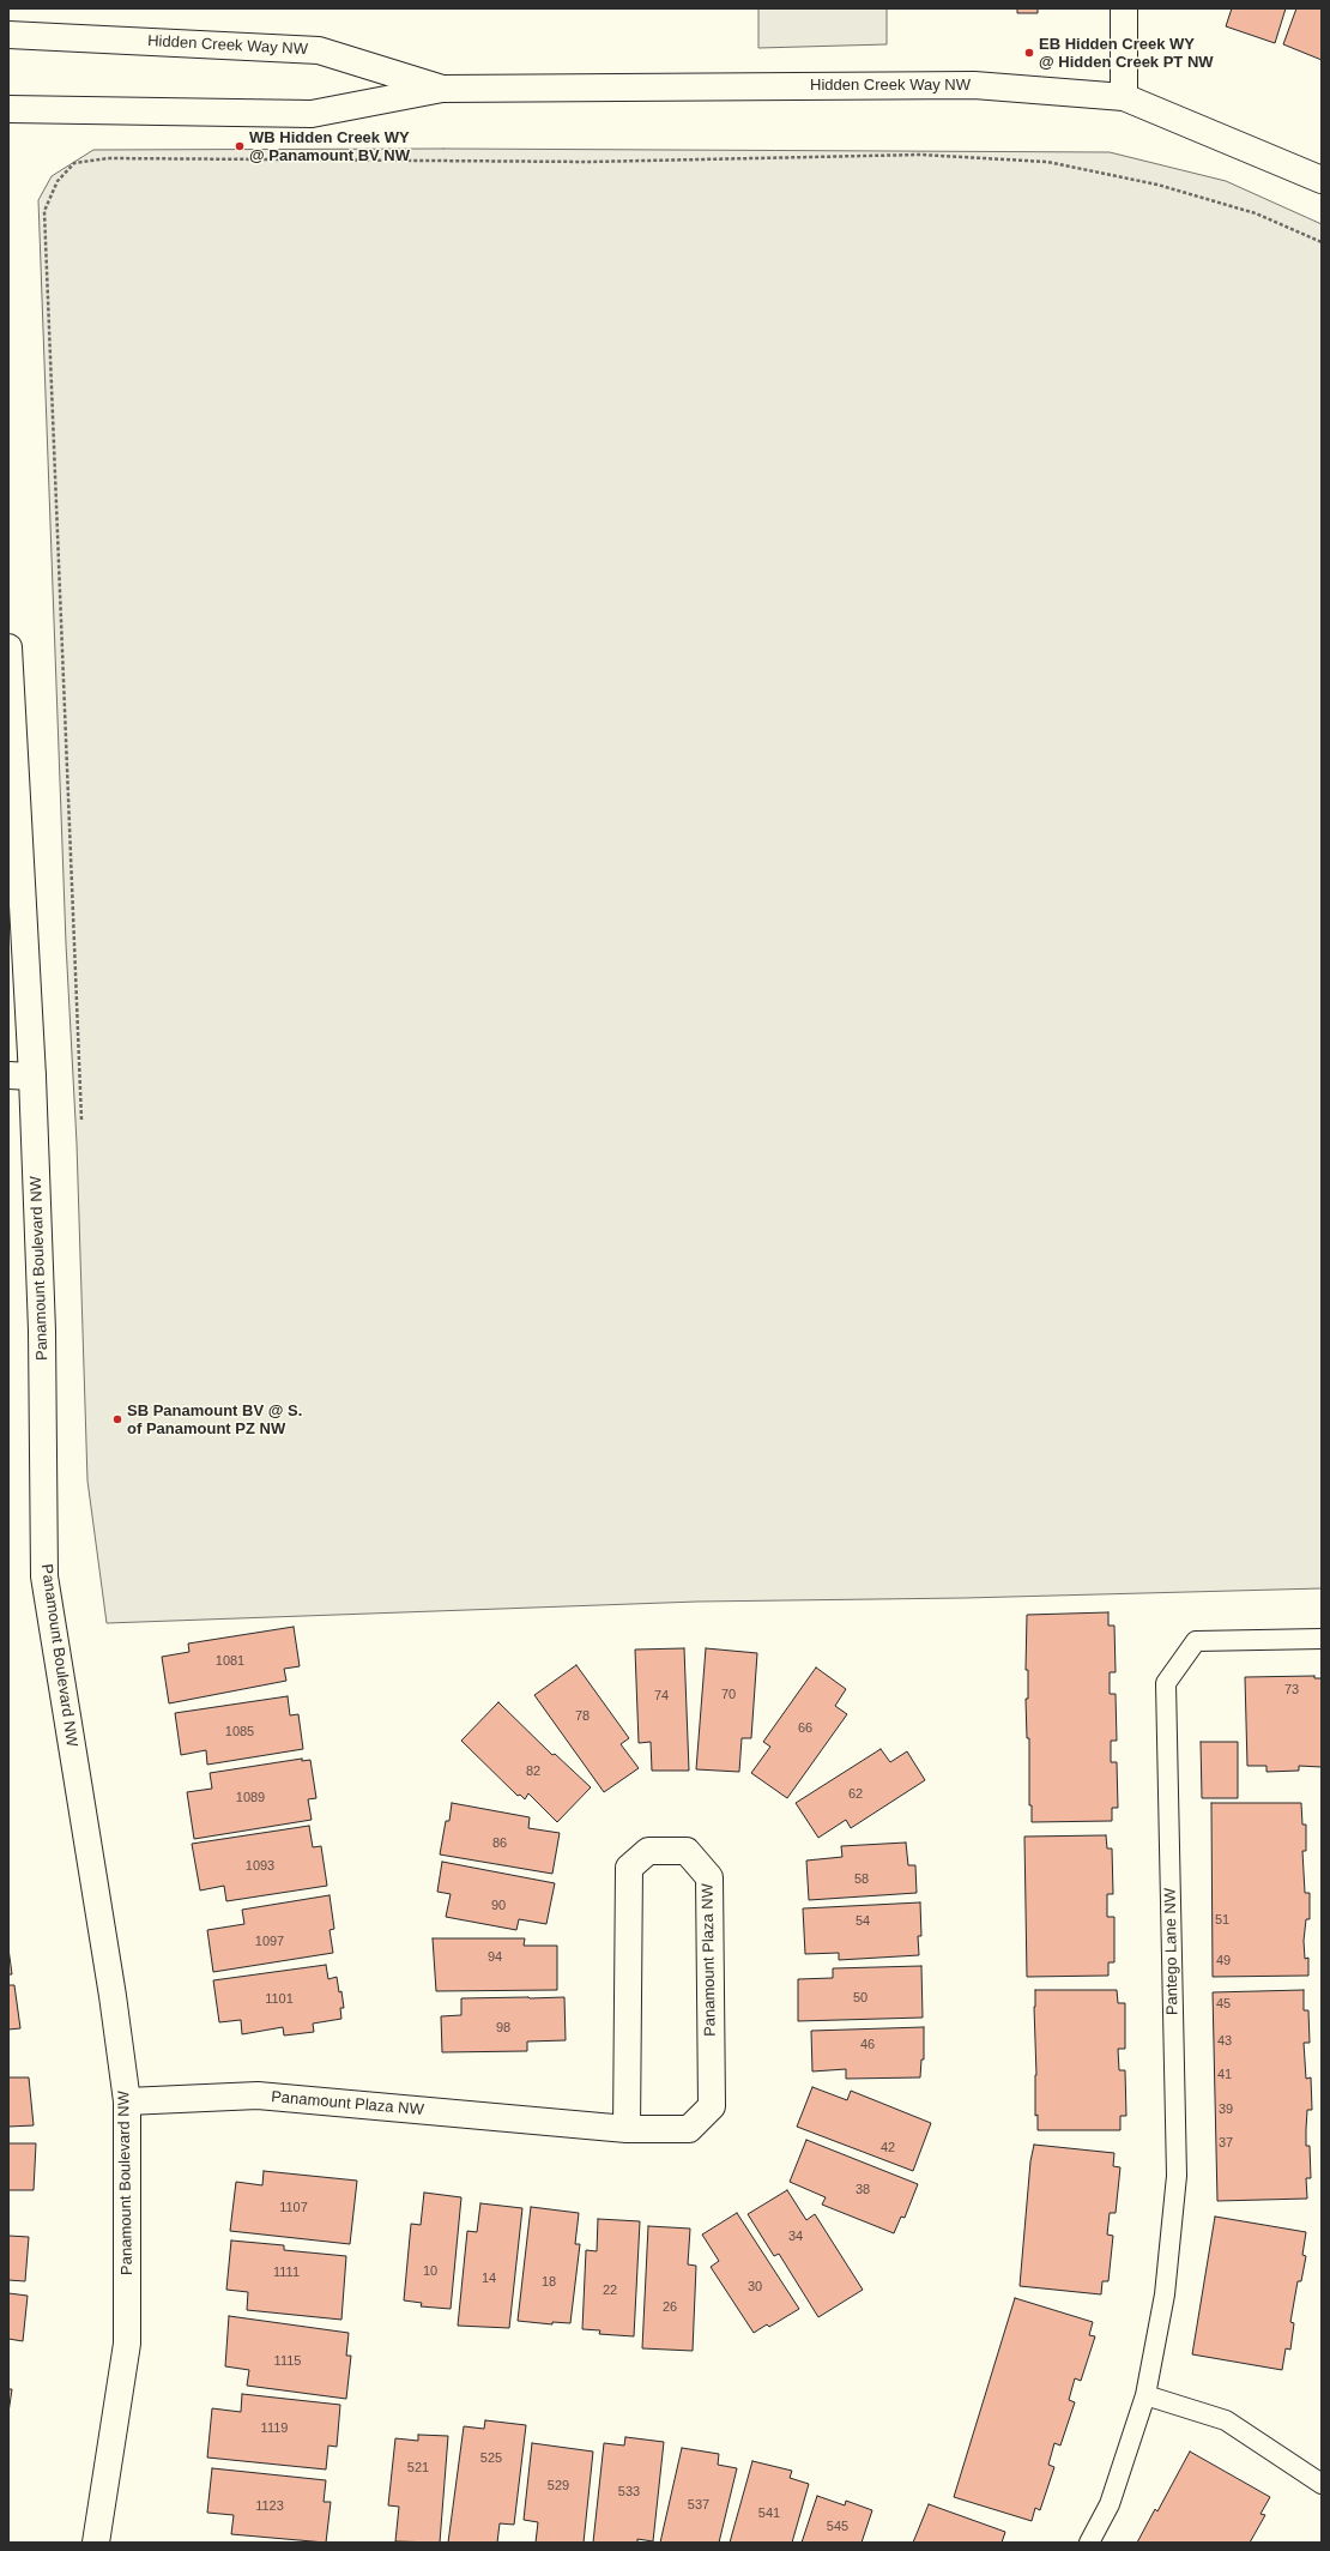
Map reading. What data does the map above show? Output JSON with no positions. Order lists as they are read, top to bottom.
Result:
{
  "streets": {
    "street": ["Hidden Creek Way NW", "Panamount Boulevard NW", "Panamount Plaza NW"],
    "lane": ["Pantego Lane NW"]
  },
  "crossings": [
    ["Panamount Boulevard NW", "Panamount Plaza NW"]
  ],
  "places": ["EB Hidden Creek WY @ Hidden Creek PT NW", "WB Hidden Creek WY @ Panamount BV NW", "SB Panamount BV @ S. of Panamount PZ NW"],
  "house_numbers": [
    "1081",
    "73",
    "70",
    "74",
    "78",
    "66",
    "1085",
    "82",
    "62",
    "1089",
    "86",
    "1093",
    "58",
    "90",
    "51",
    "54",
    "1097",
    "94",
    "49",
    "50",
    "1101",
    "45",
    "98",
    "43",
    "46",
    "41",
    "39",
    "37",
    "42",
    "38",
    "1107",
    "34",
    "10",
    "1111",
    "14",
    "18",
    "30",
    "22",
    "26",
    "1115",
    "1119",
    "525",
    "521",
    "529",
    "533",
    "537",
    "1123",
    "541",
    "545"
  ]
}
